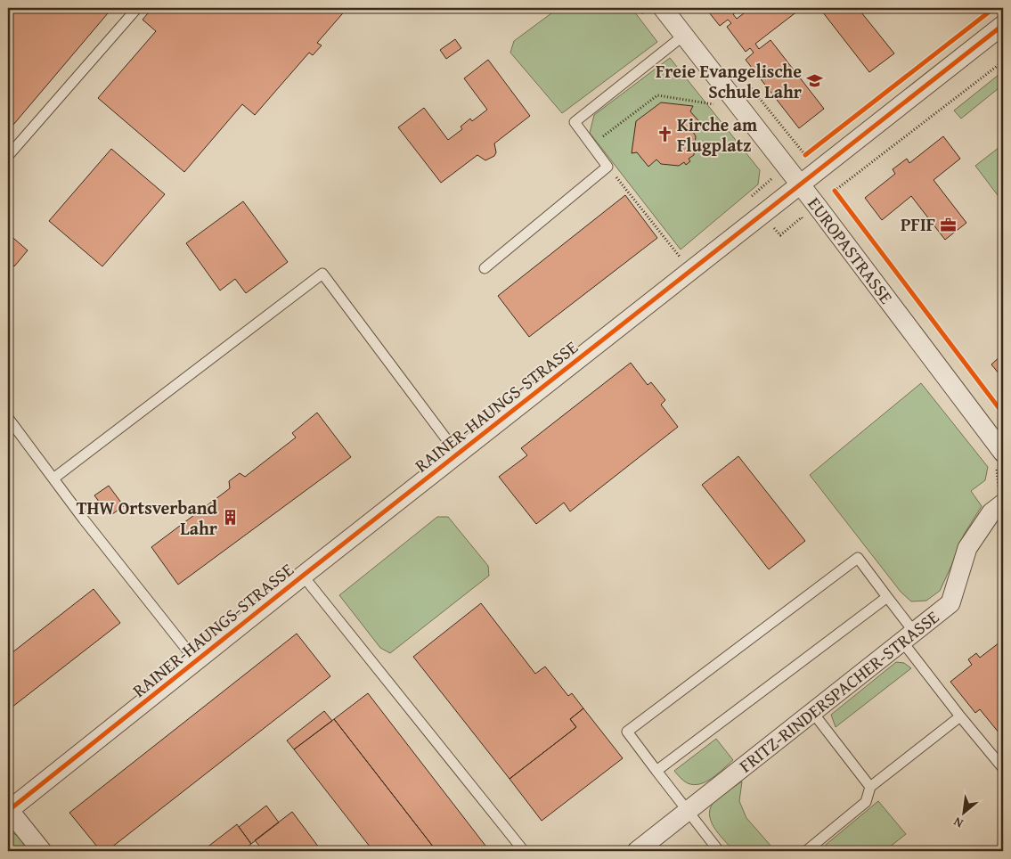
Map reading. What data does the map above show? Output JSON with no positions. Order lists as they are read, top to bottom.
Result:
{
  "streets": {
    "street": ["EUROPASTRASSE", "RAINER-HAUNGS-STRASSE", "FRITZ-RINDERSPACHER-STRASSE"]
  },
  "crossings": [
    ["EUROPASTRASSE", "RAINER-HAUNGS-STRASSE"]
  ],
  "places": {
    "school or university": ["Freie Evangelische Schule Lahr"],
    "church": ["Kirche am Flugplatz"],
    "office": ["PFIF"],
    "building": ["THW Ortsverband Lahr"]
  },
  "north": "bottom left"
}
